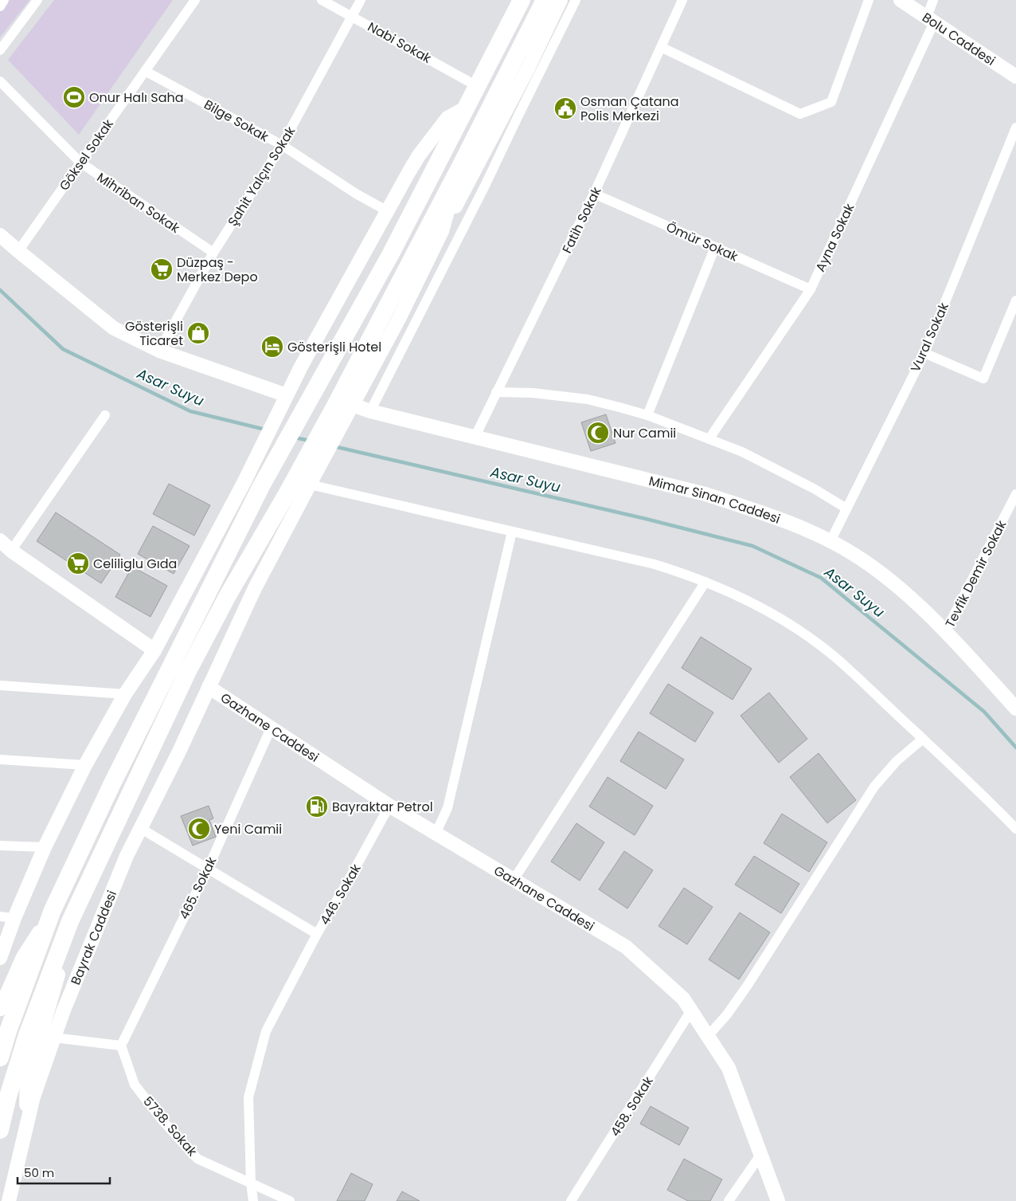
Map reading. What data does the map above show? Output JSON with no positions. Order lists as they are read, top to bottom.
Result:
{
  "streets": {
    "main road": [
      "Bolu Caddesi",
      "Mimar Sinan Caddesi",
      "Gazhane Caddesi",
      "Bayrak Caddesi"
    ],
    "street": [
      "Nabi Sokak",
      "Bilge Sokak",
      "Göksel Sokak",
      "Şahit Yalçın Sokak",
      "Mihriban Sokak",
      "Fatih Sokak",
      "Ayna Sokak",
      "Ömür Sokak",
      "Vural Sokak",
      "Tevfik Demir Sokak",
      "465. Sokak",
      "446. Sokak",
      "458. Sokak",
      "5738. Sokak"
    ]
  },
  "crossings": [
    ["Bolu Caddesi", "Ayna Sokak"],
    ["Nabi Sokak", "Şahit Yalçın Sokak"],
    ["Bilge Sokak", "Göksel Sokak"],
    ["Bilge Sokak", "Şahit Yalçın Sokak"],
    ["Göksel Sokak", "Mihriban Sokak"],
    ["Şahit Yalçın Sokak", "Mihriban Sokak"],
    ["Fatih Sokak", "Ömür Sokak"],
    ["Fatih Sokak", "Mimar Sinan Caddesi"],
    ["Ayna Sokak", "Ömür Sokak"],
    ["Vural Sokak", "Mimar Sinan Caddesi"],
    ["Mimar Sinan Caddesi", "Tevfik Demir Sokak"],
    ["Mimar Sinan Caddesi", "Bayrak Caddesi"],
    ["Gazhane Caddesi", "465. Sokak"],
    ["Gazhane Caddesi", "446. Sokak"],
    ["Gazhane Caddesi", "Bayrak Caddesi"],
    ["Gazhane Caddesi", "458. Sokak"],
    ["465. Sokak", "446. Sokak"],
    ["465. Sokak", "5738. Sokak"],
    ["446. Sokak", "Bayrak Caddesi"]
  ],
  "water": ["Asar Suyu"],
  "places": {
    "sports": ["Onur Halı Saha"],
    "public building": ["Osman Çatana Polis Merkezi"],
    "supermarket": ["Düzpaş - Merkez Depo", "Celiliglu Gıda"],
    "shop": ["Gösterişli Ticaret"],
    "hotel": ["Gösterişli Hotel"],
    "mosque": ["Nur Camii", "Yeni Camii"],
    "fuel station": ["Bayraktar Petrol"]
  },
  "scale_bar": "50 m"
}
